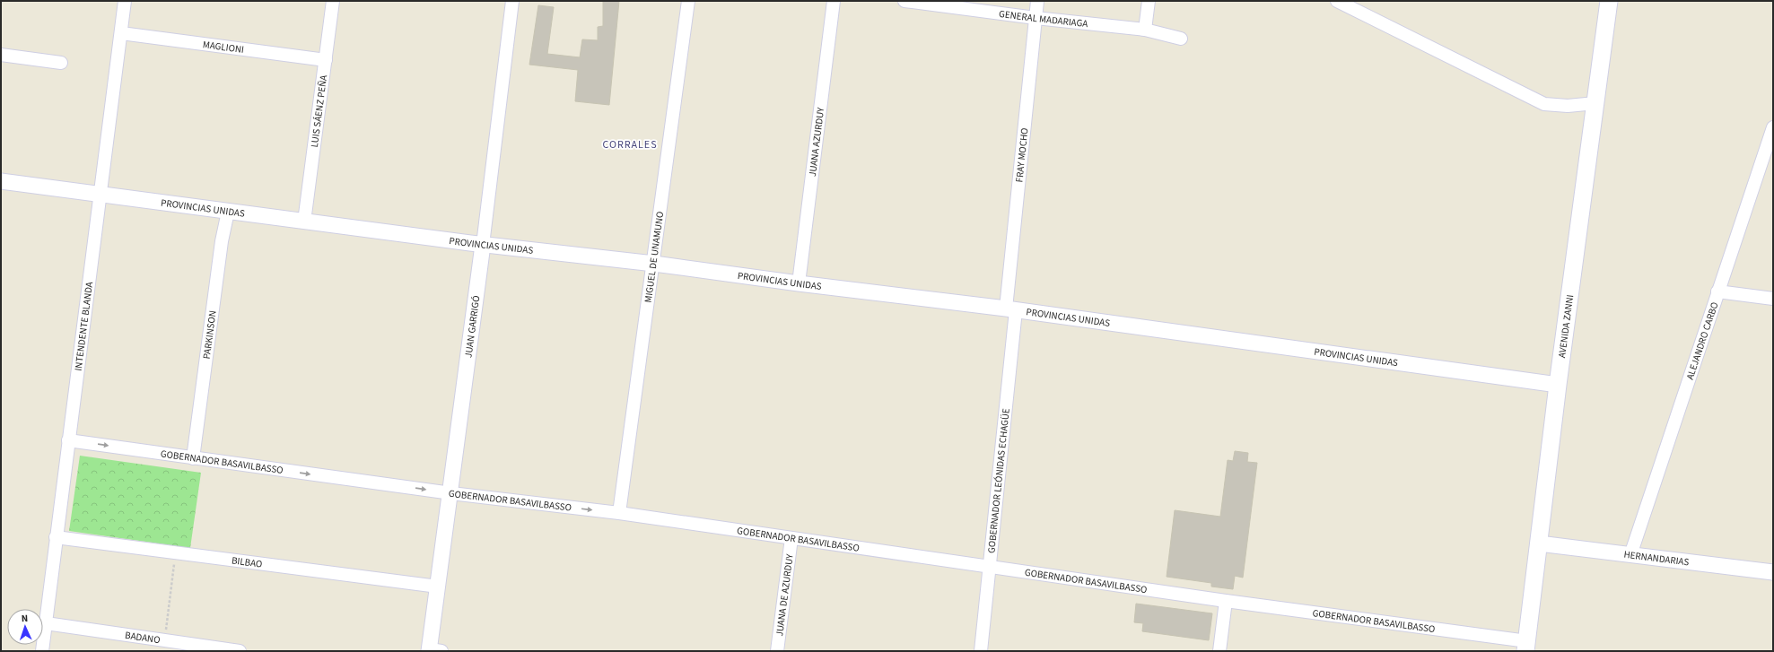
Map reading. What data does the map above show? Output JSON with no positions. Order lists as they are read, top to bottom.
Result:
{
  "streets": {
    "main road": ["AVENIDA ZANNI"],
    "street": [
      "GENERAL MADARIAGA",
      "MAGLIONI",
      "LUIS SÁENZ PEÑA",
      "JUANA AZURDUY",
      "FRAY MOCHO",
      "PROVINCIAS UNIDAS",
      "MIGUEL DE UNAMUNO",
      "INTENDENTE BLANDA",
      "JUAN GARRIGÓ",
      "PARKINSON",
      "ALEJANDRO CARBO",
      "GOBERNADOR BASAVILBASSO",
      "GOBERNADOR LEÓNIDAS ECHAGÜE",
      "HERNANDARIAS",
      "BILBAO",
      "JUANA DE AZURDUY",
      "BADANO"
    ]
  },
  "crossings": [
    ["GENERAL MADARIAGA", "FRAY MOCHO"],
    ["MAGLIONI", "LUIS SÁENZ PEÑA"],
    ["MAGLIONI", "INTENDENTE BLANDA"],
    ["LUIS SÁENZ PEÑA", "PROVINCIAS UNIDAS"],
    ["JUANA AZURDUY", "PROVINCIAS UNIDAS"],
    ["FRAY MOCHO", "PROVINCIAS UNIDAS"],
    ["FRAY MOCHO", "GOBERNADOR LEÓNIDAS ECHAGÜE"],
    ["PROVINCIAS UNIDAS", "MIGUEL DE UNAMUNO"],
    ["PROVINCIAS UNIDAS", "INTENDENTE BLANDA"],
    ["PROVINCIAS UNIDAS", "AVENIDA ZANNI"],
    ["PROVINCIAS UNIDAS", "JUAN GARRIGÓ"],
    ["PROVINCIAS UNIDAS", "PARKINSON"],
    ["PROVINCIAS UNIDAS", "GOBERNADOR LEÓNIDAS ECHAGÜE"],
    ["MIGUEL DE UNAMUNO", "GOBERNADOR BASAVILBASSO"],
    ["INTENDENTE BLANDA", "GOBERNADOR BASAVILBASSO"],
    ["INTENDENTE BLANDA", "BILBAO"],
    ["INTENDENTE BLANDA", "BADANO"],
    ["AVENIDA ZANNI", "GOBERNADOR BASAVILBASSO"],
    ["AVENIDA ZANNI", "HERNANDARIAS"],
    ["JUAN GARRIGÓ", "GOBERNADOR BASAVILBASSO"],
    ["JUAN GARRIGÓ", "BILBAO"],
    ["PARKINSON", "GOBERNADOR BASAVILBASSO"],
    ["ALEJANDRO CARBO", "HERNANDARIAS"],
    ["GOBERNADOR BASAVILBASSO", "GOBERNADOR LEÓNIDAS ECHAGÜE"],
    ["GOBERNADOR BASAVILBASSO", "JUANA DE AZURDUY"]
  ],
  "one_way": ["GOBERNADOR BASAVILBASSO"],
  "districts": ["CORRALES"],
  "north": "top"
}
